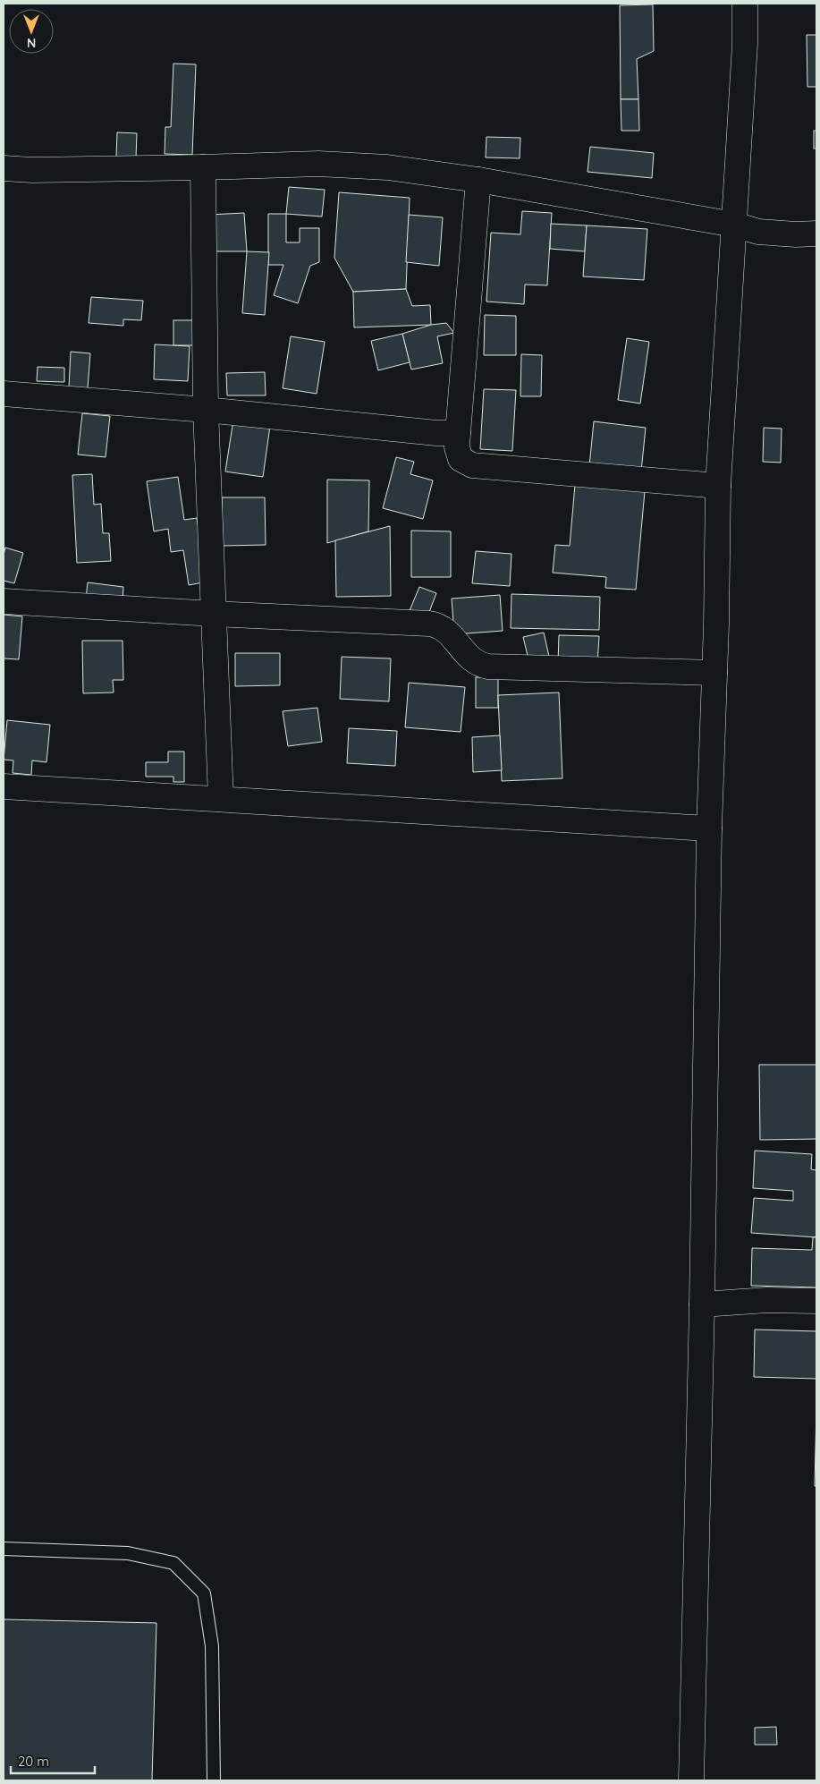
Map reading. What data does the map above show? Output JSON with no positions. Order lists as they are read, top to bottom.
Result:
{
  "scale_bar": "20 m",
  "north": "bottom"
}
